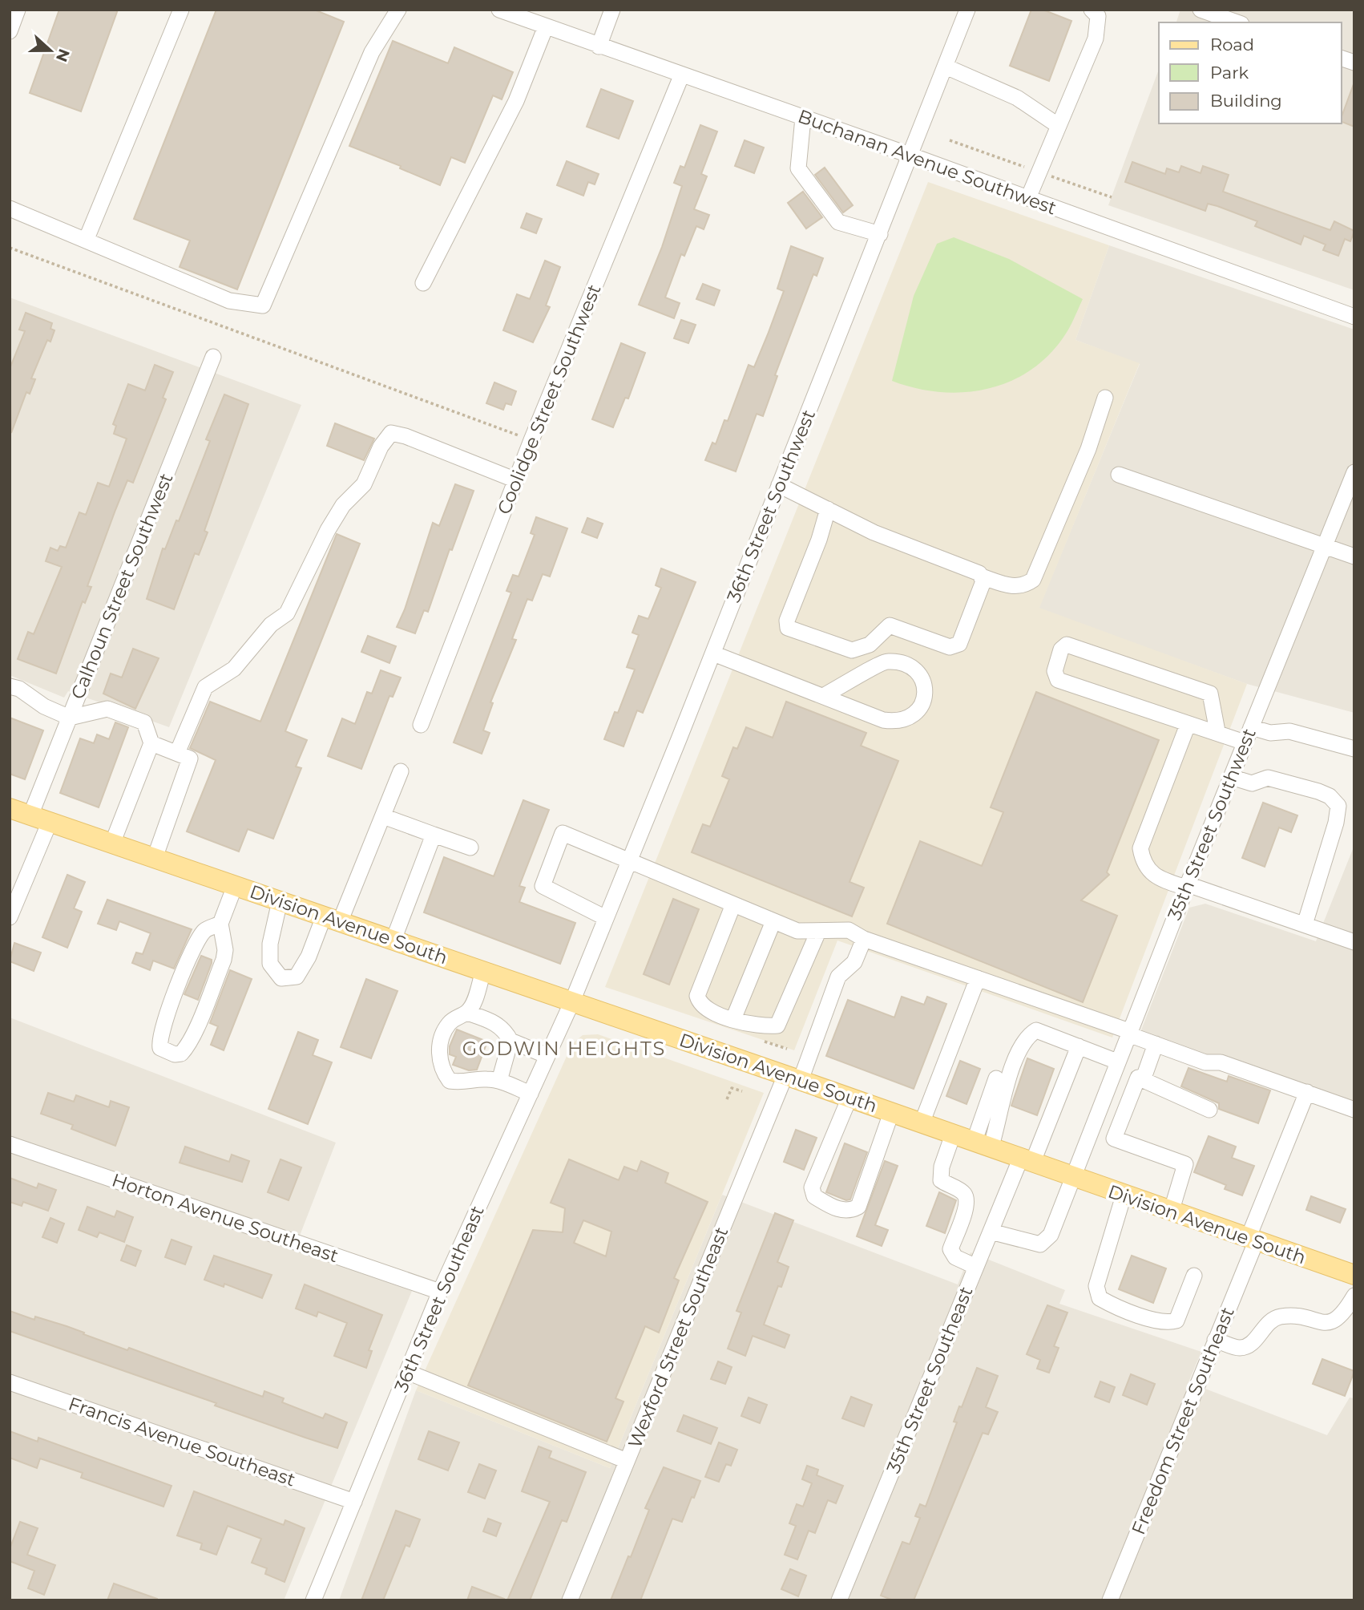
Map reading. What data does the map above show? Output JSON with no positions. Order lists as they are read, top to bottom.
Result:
{
  "streets": {
    "main road": ["Division Avenue South"],
    "street": [
      "Buchanan Avenue Southwest",
      "Coolidge Street Southwest",
      "36th Street Southwest",
      "Calhoun Street Southwest",
      "35th Street Southwest",
      "Horton Avenue Southeast",
      "36th Street Southeast",
      "Wexford Street Southeast",
      "35th Street Southeast",
      "Freedom Street Southeast",
      "Francis Avenue Southeast"
    ]
  },
  "crossings": [
    ["Buchanan Avenue Southwest", "Coolidge Street Southwest"],
    ["Buchanan Avenue Southwest", "36th Street Southwest"],
    ["36th Street Southwest", "Division Avenue South"],
    ["36th Street Southwest", "36th Street Southeast"],
    ["Calhoun Street Southwest", "Division Avenue South"],
    ["35th Street Southwest", "Division Avenue South"],
    ["35th Street Southwest", "35th Street Southeast"],
    ["Division Avenue South", "36th Street Southeast"],
    ["Division Avenue South", "Wexford Street Southeast"],
    ["Division Avenue South", "35th Street Southeast"],
    ["Division Avenue South", "Freedom Street Southeast"],
    ["Horton Avenue Southeast", "36th Street Southeast"],
    ["36th Street Southeast", "Francis Avenue Southeast"]
  ],
  "districts": ["GODWIN HEIGHTS"],
  "legend": ["Road", "Park", "Building"],
  "north": "right"
}
